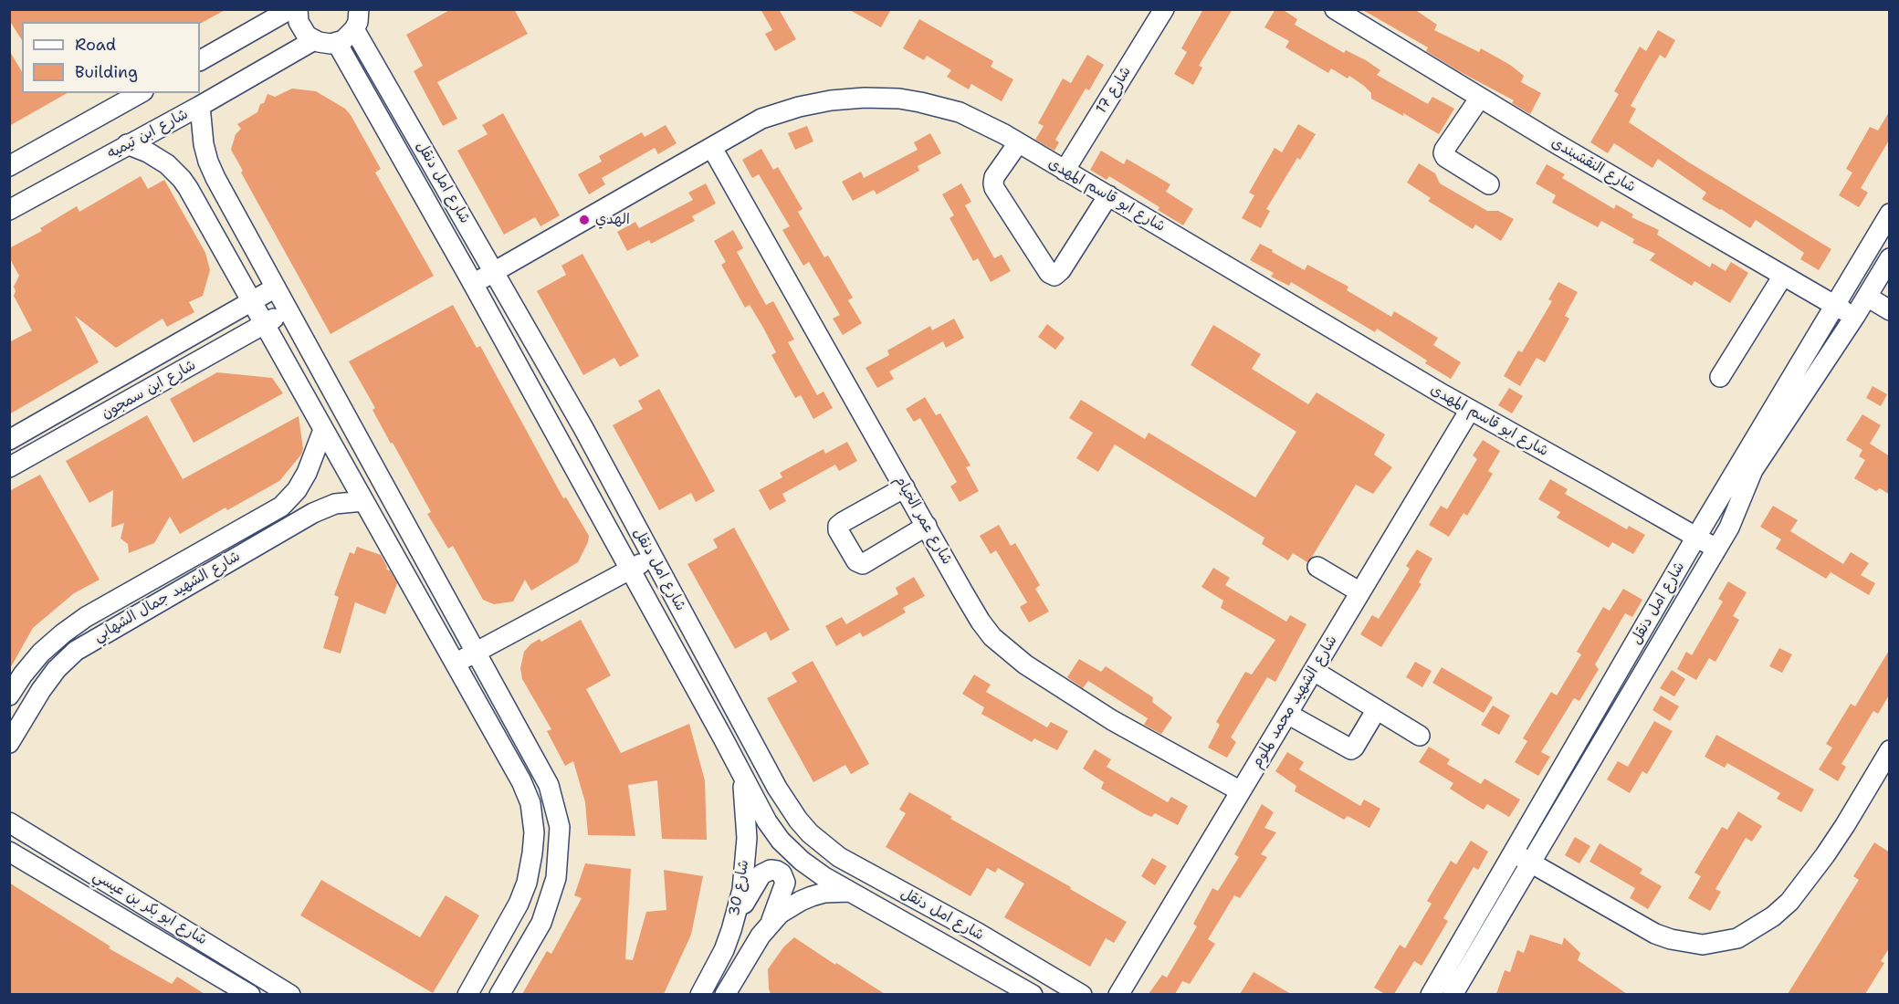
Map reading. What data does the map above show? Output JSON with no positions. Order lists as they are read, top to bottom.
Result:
{
  "streets": {
    "street": [
      "شارع 17",
      "شارع ابن تيميه",
      "شارع النقشبندى",
      "شارع امل دنقل",
      "شارع ابو قاسم المهدى",
      "شارع ابن سمجون",
      "شارع عمر الخيام",
      "شارع الشهيد جمال الشهابي",
      "شارع الشهيد محمد لملوم",
      "شارع 30",
      "شارع ابو بكر بن عيسي"
    ]
  },
  "crossings": [
    ["شارع 17", "شارع ابو قاسم المهدى"],
    ["شارع النقشبندى", "شارع امل دنقل"],
    ["شارع امل دنقل", "شارع ابو قاسم المهدى"],
    ["شارع امل دنقل", "شارع 30"],
    ["شارع ابو قاسم المهدى", "شارع عمر الخيام"],
    ["شارع ابو قاسم المهدى", "شارع الشهيد محمد لملوم"],
    ["شارع عمر الخيام", "شارع الشهيد محمد لملوم"]
  ],
  "places": ["الهدي"],
  "legend": ["Road", "Building"]
}
